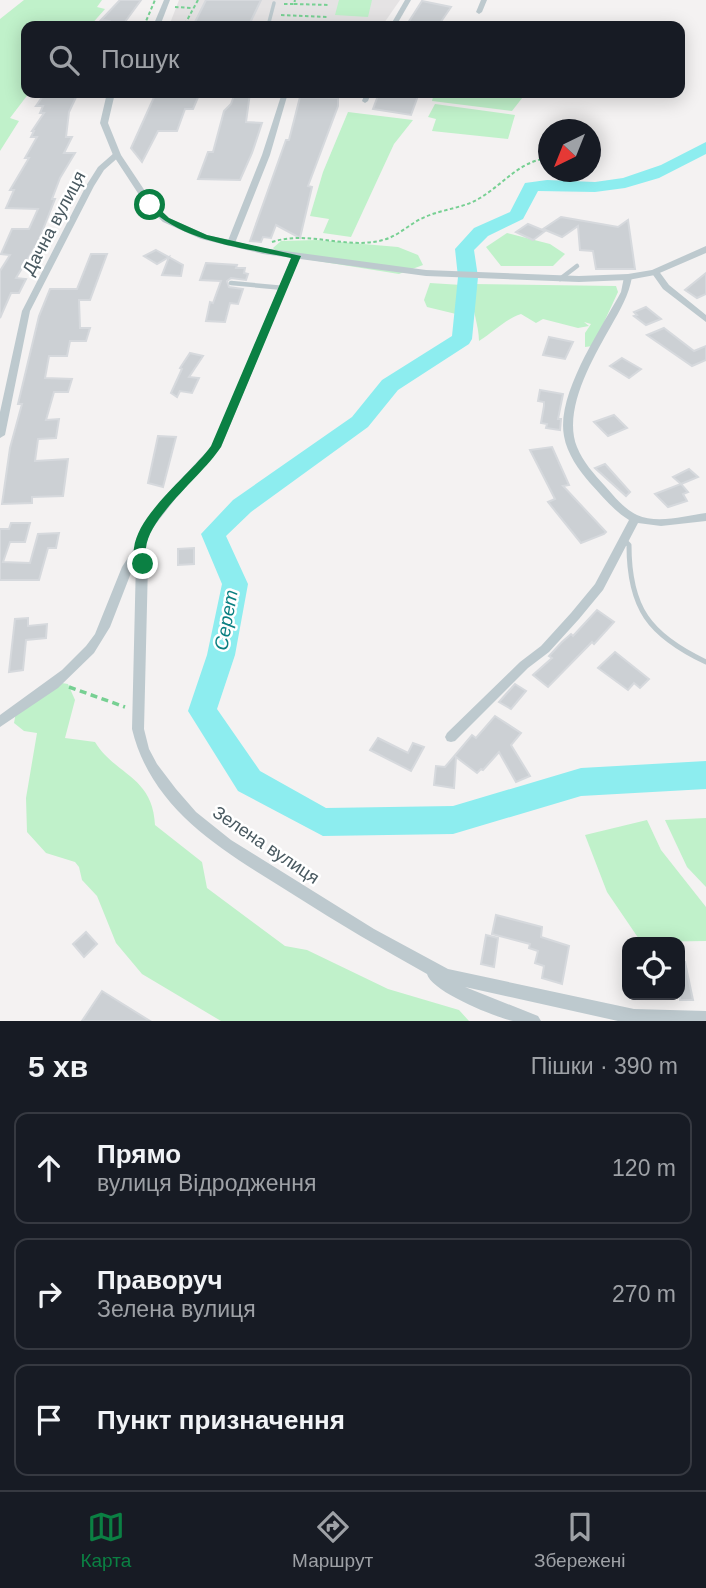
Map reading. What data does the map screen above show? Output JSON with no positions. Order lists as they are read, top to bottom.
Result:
{
  "streets": {
    "street": ["Дачна вулиця", "Зелена вулиця"]
  },
  "water": ["Серет"],
  "north": "bottom left",
  "page": {
    "search": "Пошук",
    "heading": ["5 хв", "Пішки · 390 m"],
    "list": [
      ["Прямо", "вулиця Відродження", "120 m"],
      ["Праворуч", "Зелена вулиця", "270 m"],
      "Пункт призначення"
    ],
    "nav": ["Карта", "Маршрут", "Збережені"]
  }
}
